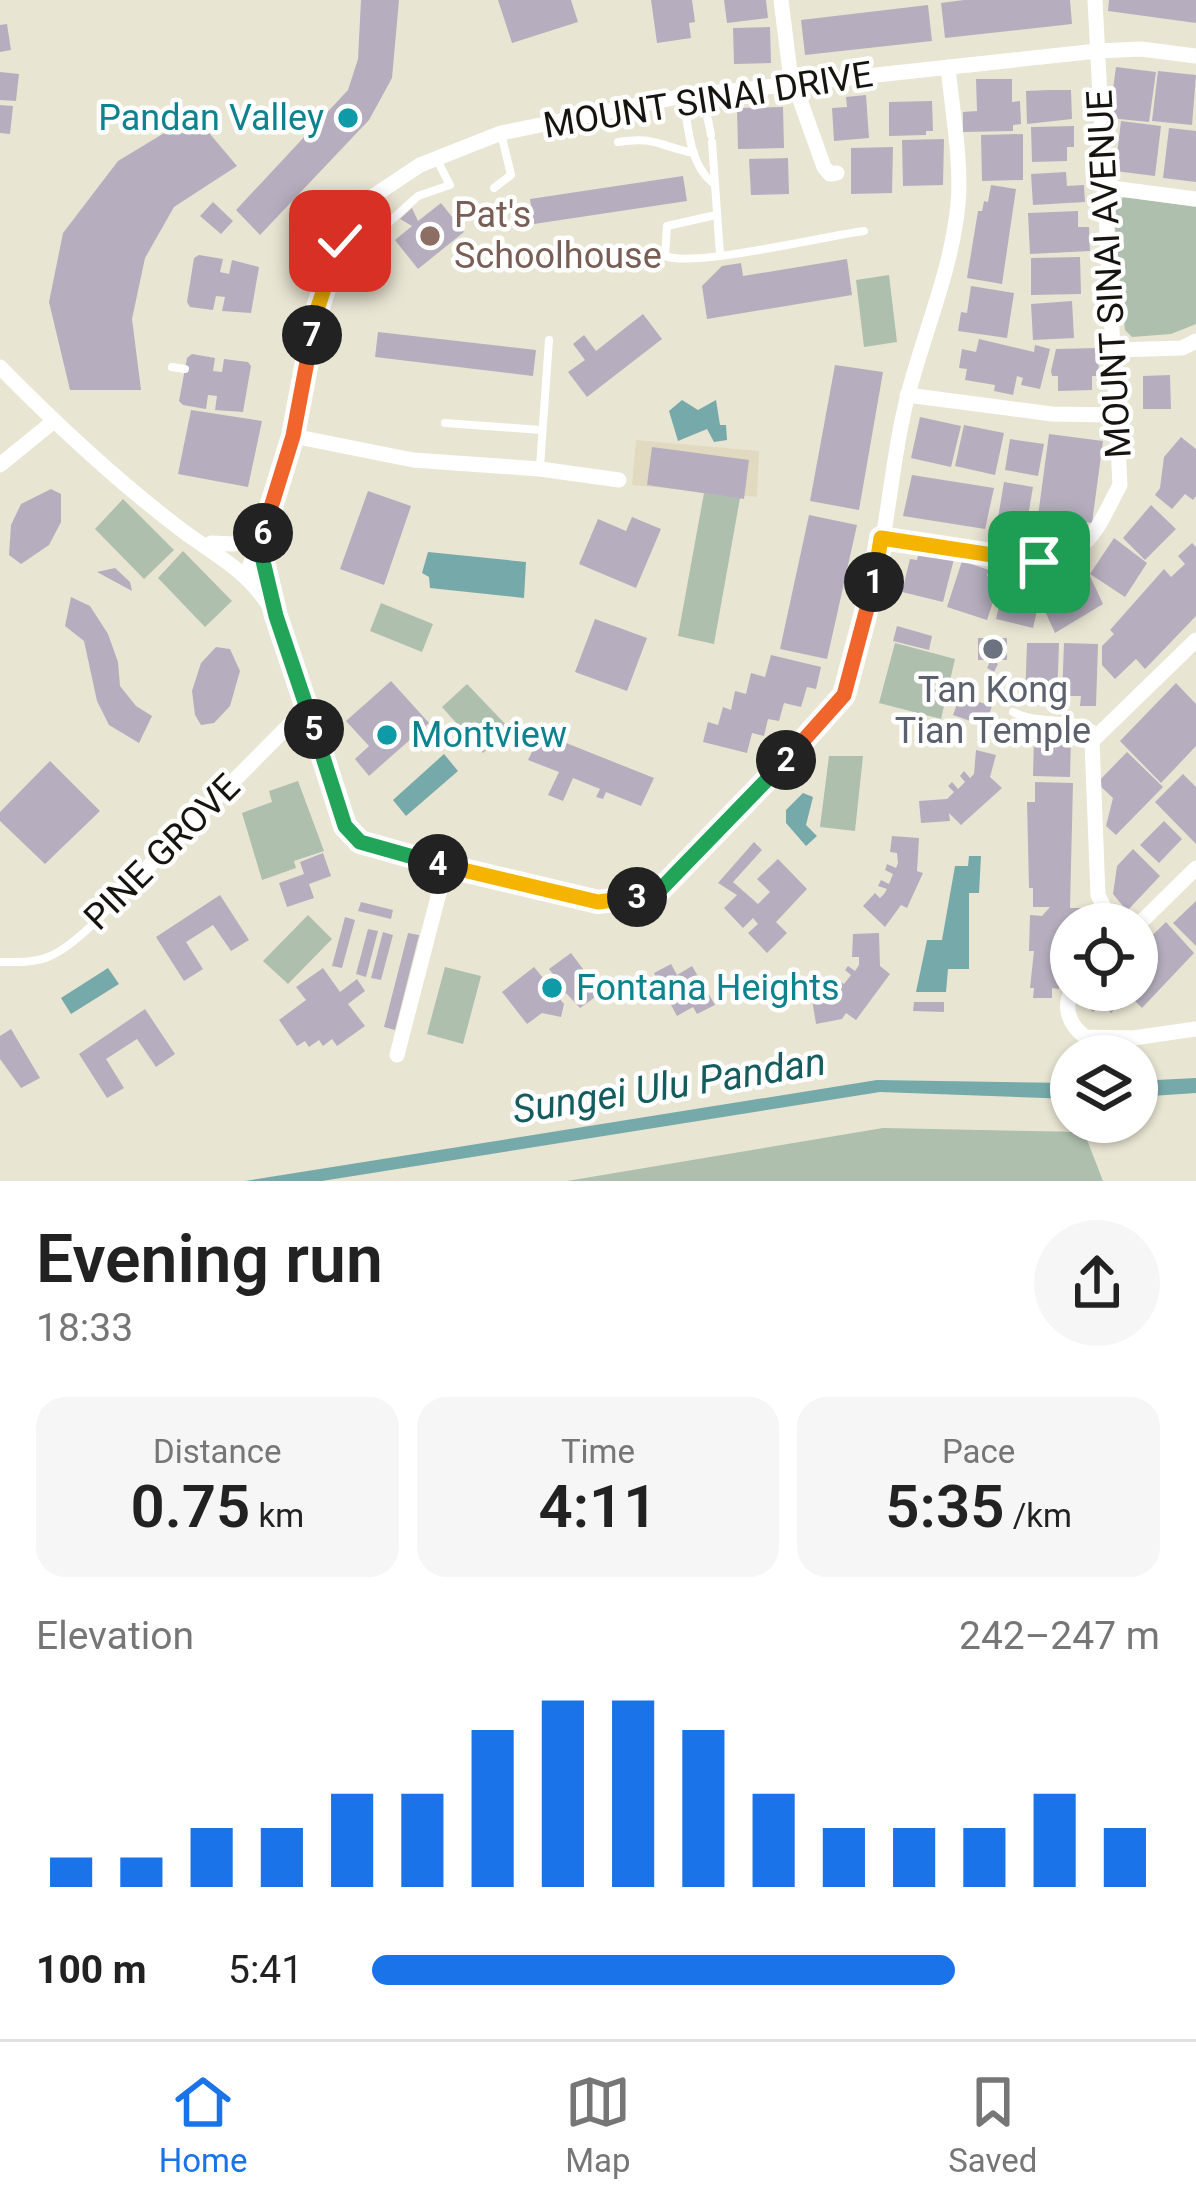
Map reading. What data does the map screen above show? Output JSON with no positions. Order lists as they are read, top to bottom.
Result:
{
  "streets": {
    "street": ["MOUNT SINAI DRIVE", "MOUNT SINAI AVENUE", "PINE GROVE"]
  },
  "crossings": [
    ["MOUNT SINAI DRIVE", "MOUNT SINAI AVENUE"]
  ],
  "water": ["Sungei Ulu Pandan"],
  "places": [
    "Pandan Valley",
    "Pat's Schoolhouse",
    "Tan Kong Tian Temple",
    "Montview",
    "Fontana Heights"
  ],
  "page": {
    "pins": [
      "7",
      "6",
      "1",
      "5",
      "2",
      "4",
      "3"
    ],
    "heading": ["Evening run", "18:33"],
    "stats": [
      ["Distance", "0.75 km"],
      ["Time", "4:11"],
      ["Pace", "5:35 /km"]
    ],
    "chart": ["Elevation", "242–247 m"],
    "list": [
      {
        "name": "100 m",
        "note": "5:41"
      }
    ],
    "tabs": ["Home", "Map", "Saved"]
  }
}
